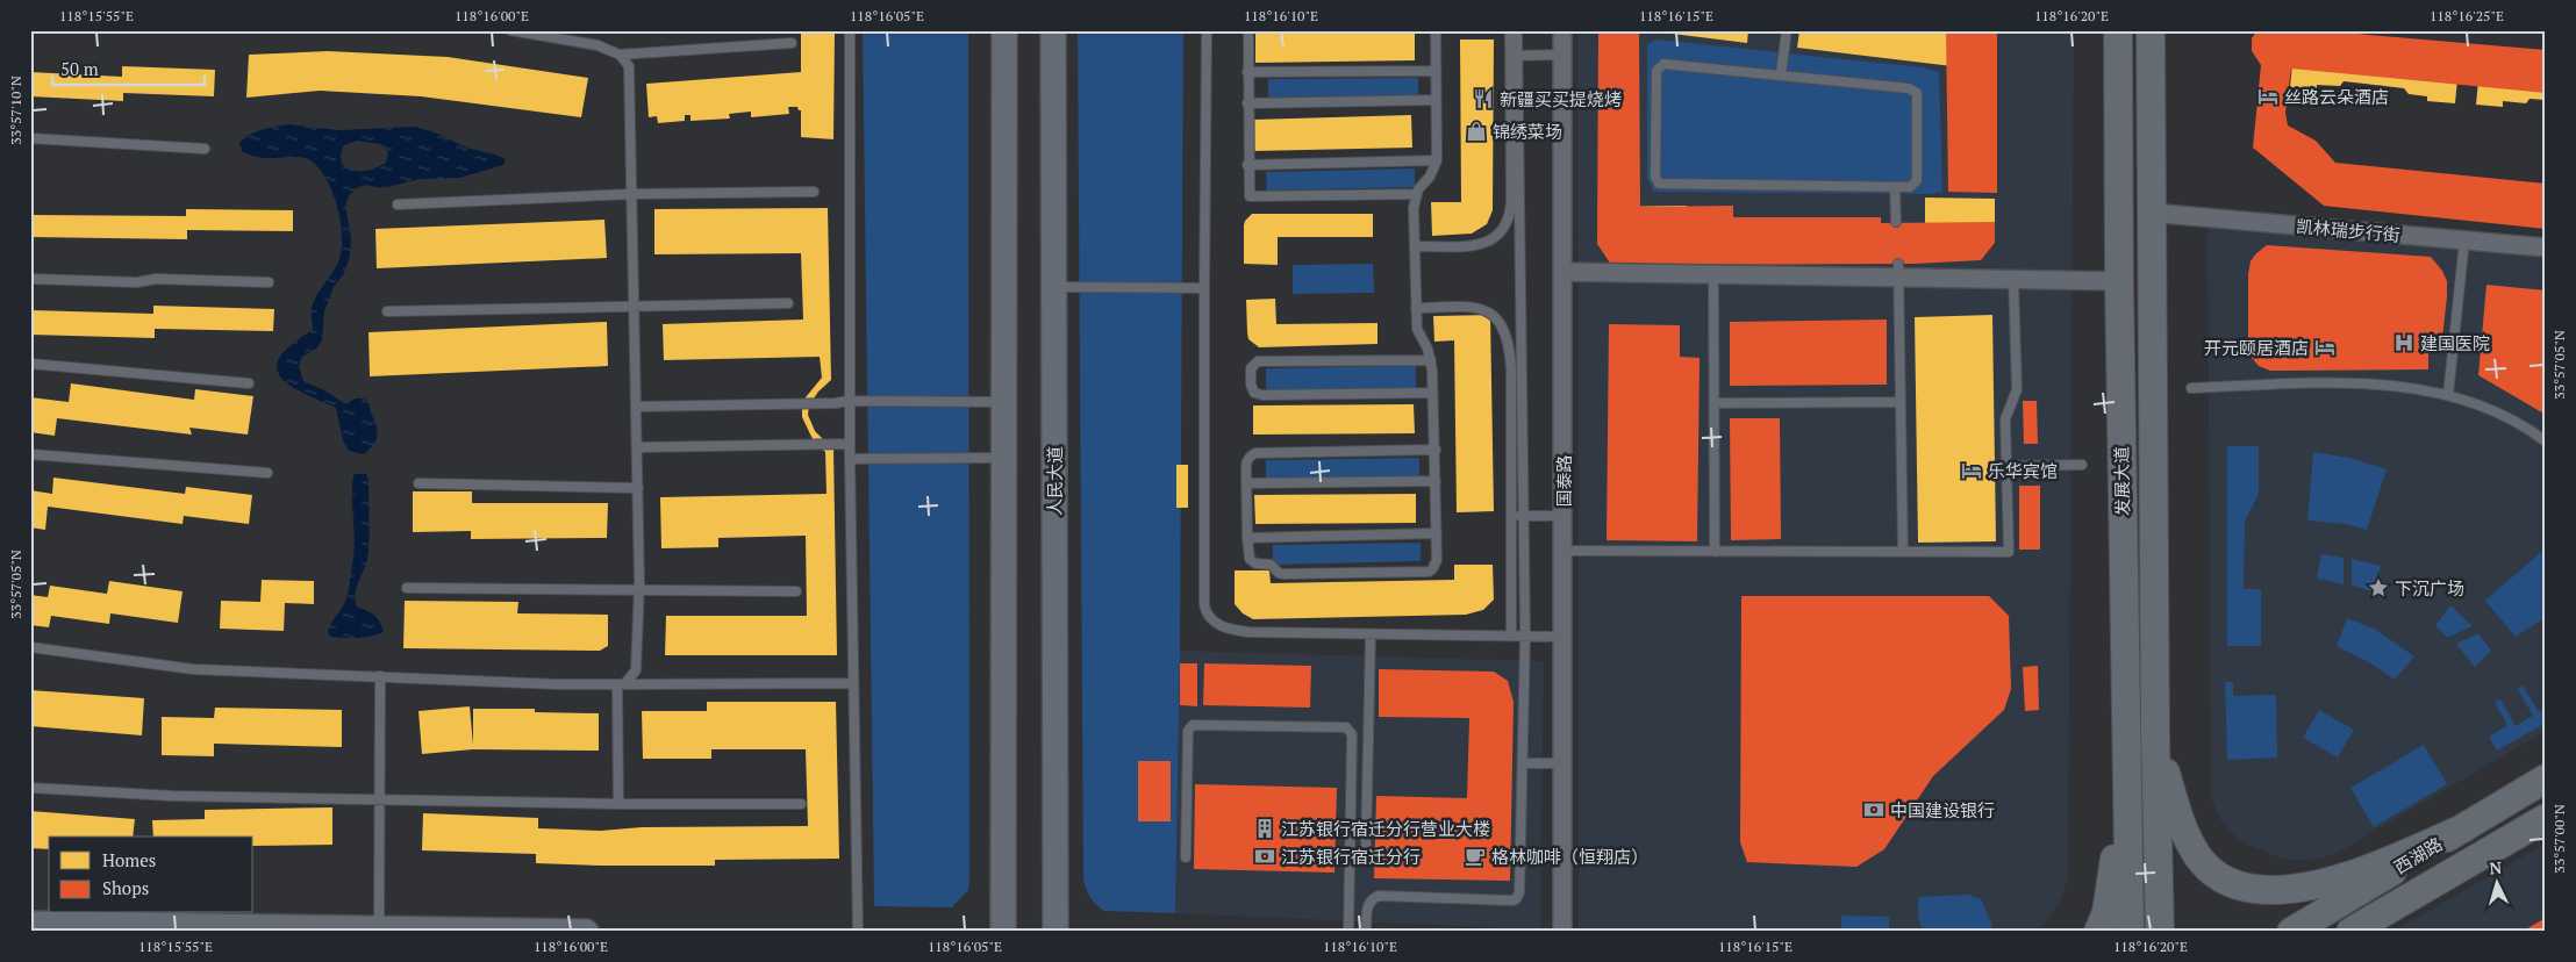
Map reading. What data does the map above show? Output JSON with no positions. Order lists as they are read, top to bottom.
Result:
{
  "streets": {
    "main road": ["人民大道", "发展大道", "西湖路"],
    "street": ["凯林瑞步行街", "国泰路"]
  },
  "crossings": [
    ["凯林瑞步行街", "发展大道"]
  ],
  "places": {
    "hotel": ["丝路云朵酒店", "开元颐居酒店", "乐华宾馆"],
    "restaurant": ["新疆买买提烧烤"],
    "shop": ["锦绣菜场"],
    "hospital": ["建国医院"],
    "place": ["下沉广场"],
    "bank": ["中国建设银行", "江苏银行宿迁分行"],
    "building": ["江苏银行宿迁分行营业大楼"],
    "cafe": ["格林咖啡（恒翔店）"]
  },
  "legend": ["Homes", "Shops"],
  "scale_bar": "50 m",
  "north": "top",
  "coordinates": [
    "118°15'55\"E",
    "118°16'00\"E",
    "118°16'05\"E",
    "118°16'10\"E",
    "118°16'15\"E",
    "118°16'20\"E",
    "118°16'25\"E",
    "33°57'10\"N",
    "33°57'05\"N",
    "33°57'00\"N"
  ]
}
